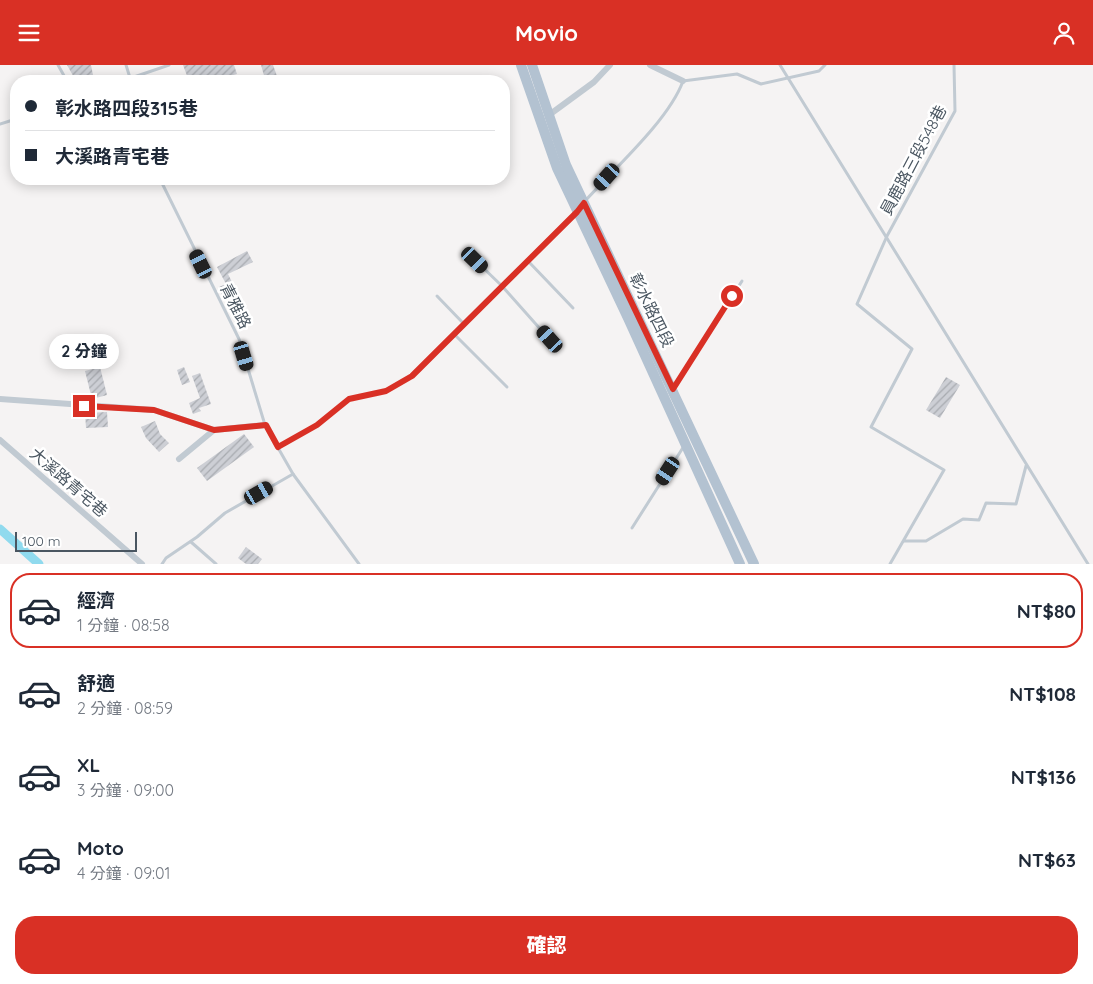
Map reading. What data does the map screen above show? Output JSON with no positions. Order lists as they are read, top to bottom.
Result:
{
  "streets": {
    "main road": ["彰水路四段"],
    "street": ["大溪路青宅巷"],
    "lane": ["員鹿路三段548巷", "青雅路"]
  },
  "scale_bar": "100 m",
  "page": {
    "header": "Movio",
    "banner": ["彰水路四段315巷", "大溪路青宅巷"],
    "bubble": "2 分鐘",
    "scale": "100 m",
    "list": [
      {
        "name": "經濟",
        "note": "1 分鐘 · 08:58",
        "value": "NT$80"
      },
      {
        "name": "舒適",
        "note": "2 分鐘 · 08:59",
        "value": "NT$108"
      },
      {
        "name": "XL",
        "note": "3 分鐘 · 09:00",
        "value": "NT$136"
      },
      {
        "name": "Moto",
        "note": "4 分鐘 · 09:01",
        "value": "NT$63"
      }
    ],
    "buttons": "確認"
  }
}
